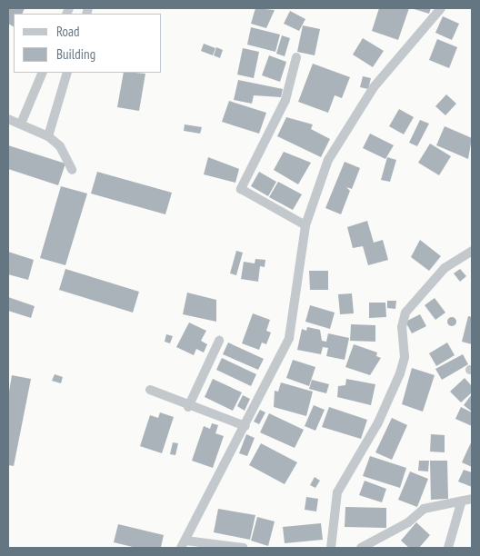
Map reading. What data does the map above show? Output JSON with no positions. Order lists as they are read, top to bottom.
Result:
{
  "legend": ["Road", "Building"]
}
